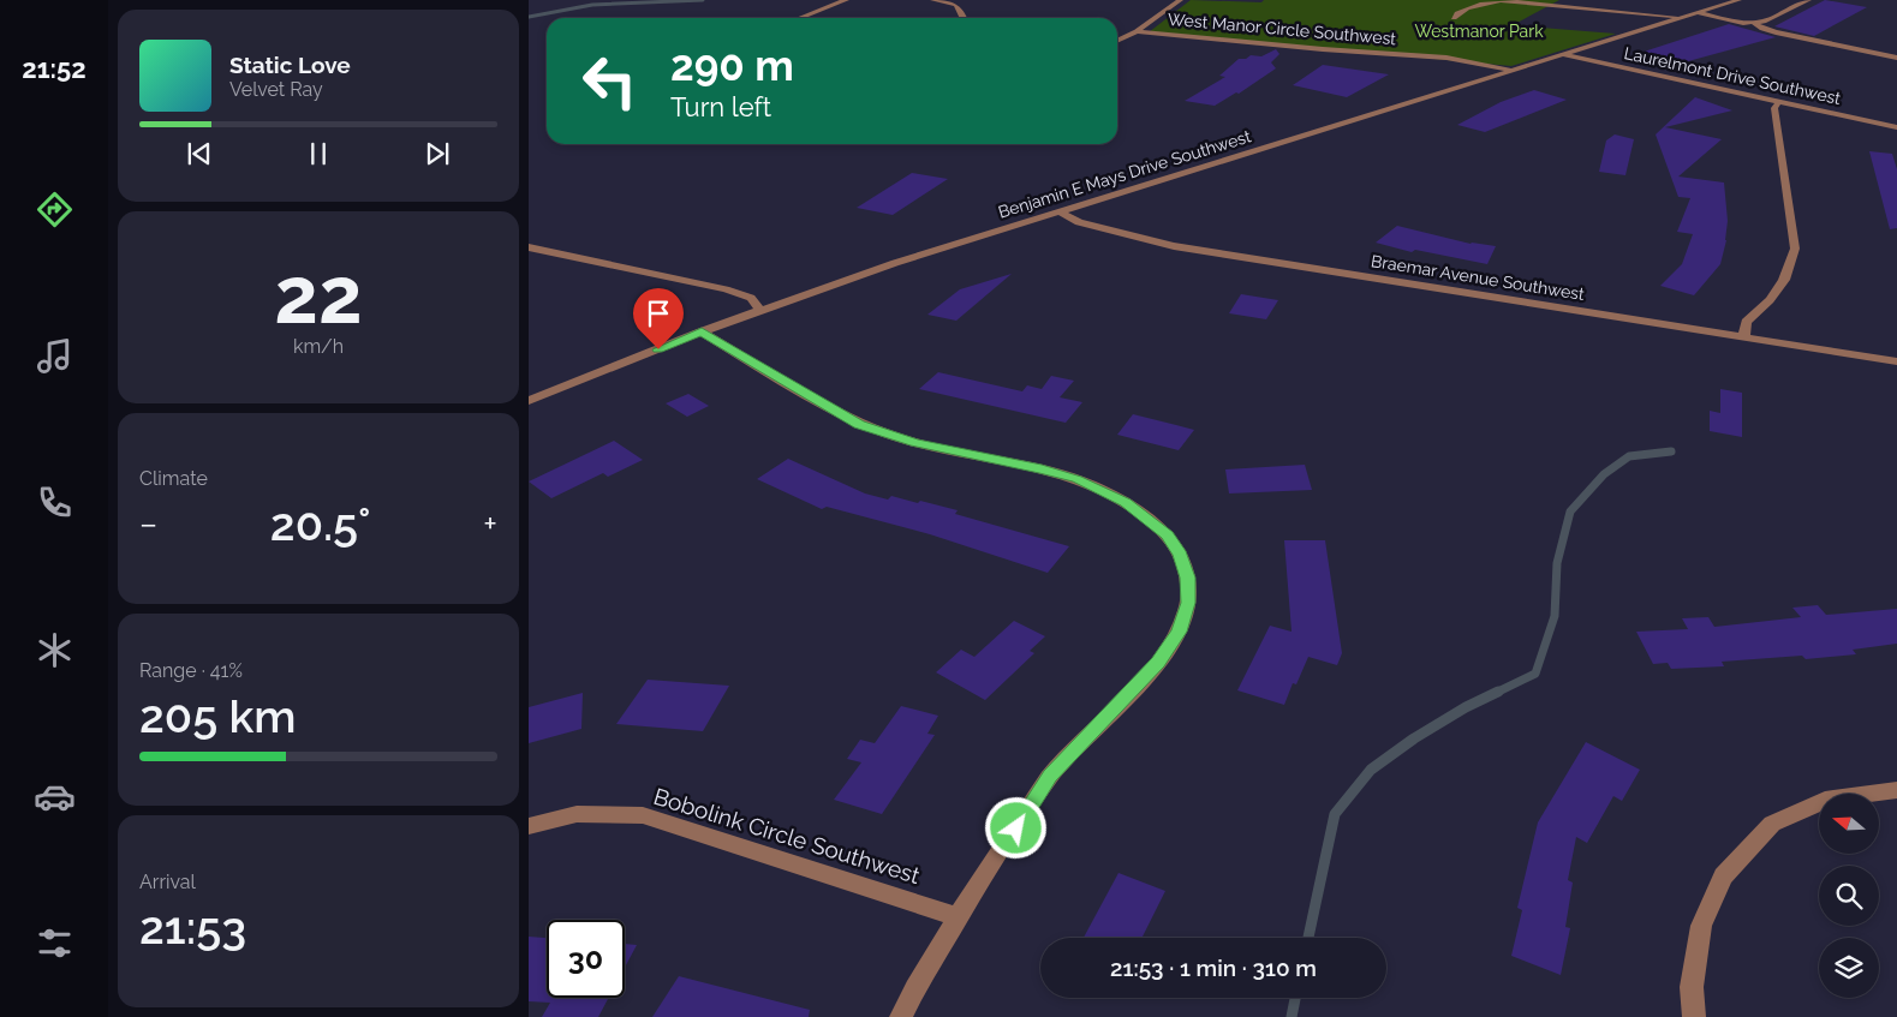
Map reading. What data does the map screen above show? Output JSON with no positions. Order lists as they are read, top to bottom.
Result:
{
  "streets": {
    "street": [
      "West Manor Circle Southwest",
      "Laurelmont Drive Southwest",
      "Benjamin E Mays Drive Southwest",
      "Braemar Avenue Southwest",
      "Bobolink Circle Southwest"
    ]
  },
  "crossings": [
    ["West Manor Circle Southwest", "Benjamin E Mays Drive Southwest"],
    ["Laurelmont Drive Southwest", "Benjamin E Mays Drive Southwest"],
    ["Benjamin E Mays Drive Southwest", "Braemar Avenue Southwest"]
  ],
  "parks": ["Westmanor Park"],
  "north": "left",
  "page": {
    "tabs": "21:52",
    "turn": ["290 m", "Turn left"],
    "song": ["Static Love", "Velvet Ray"],
    "tile": [
      ["22", "km/h"],
      "Climate",
      ["Range · 41%", "205 km"],
      ["Arrival", "21:53"]
    ],
    "heat": ["−", "20.5°", "+"],
    "limit": "30",
    "trip": "21:53 · 1 min · 310 m"
  }
}
